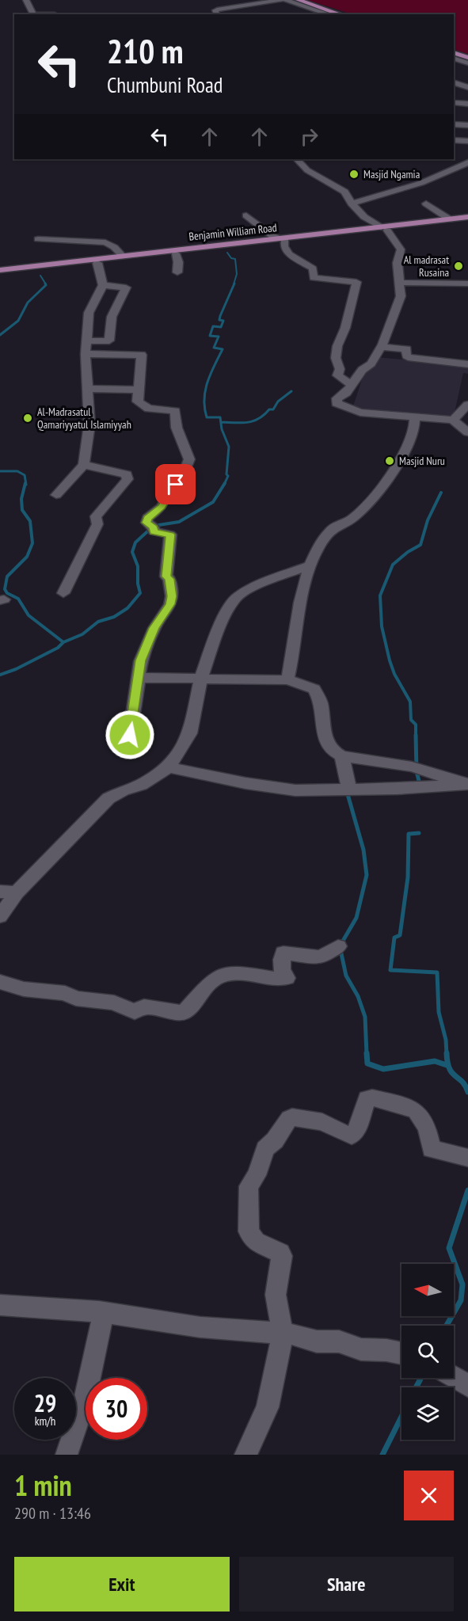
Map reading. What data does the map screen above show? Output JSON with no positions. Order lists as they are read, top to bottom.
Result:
{
  "streets": {
    "main road": ["Benjamin William Road"]
  },
  "places": [
    "Masjid Ngamia",
    "Al madrasat Rusaina",
    "Al-Madrasatul Qamariyyatul Islamiyyah",
    "Masjid Nuru"
  ],
  "north": "left",
  "page": {
    "turn": ["210 m", "Chumbuni Road"],
    "speed": "29 km/h",
    "limit": "30",
    "heading": ["1 min", "290 m · 13:46"],
    "buttons": ["Exit", "Share"]
  }
}
